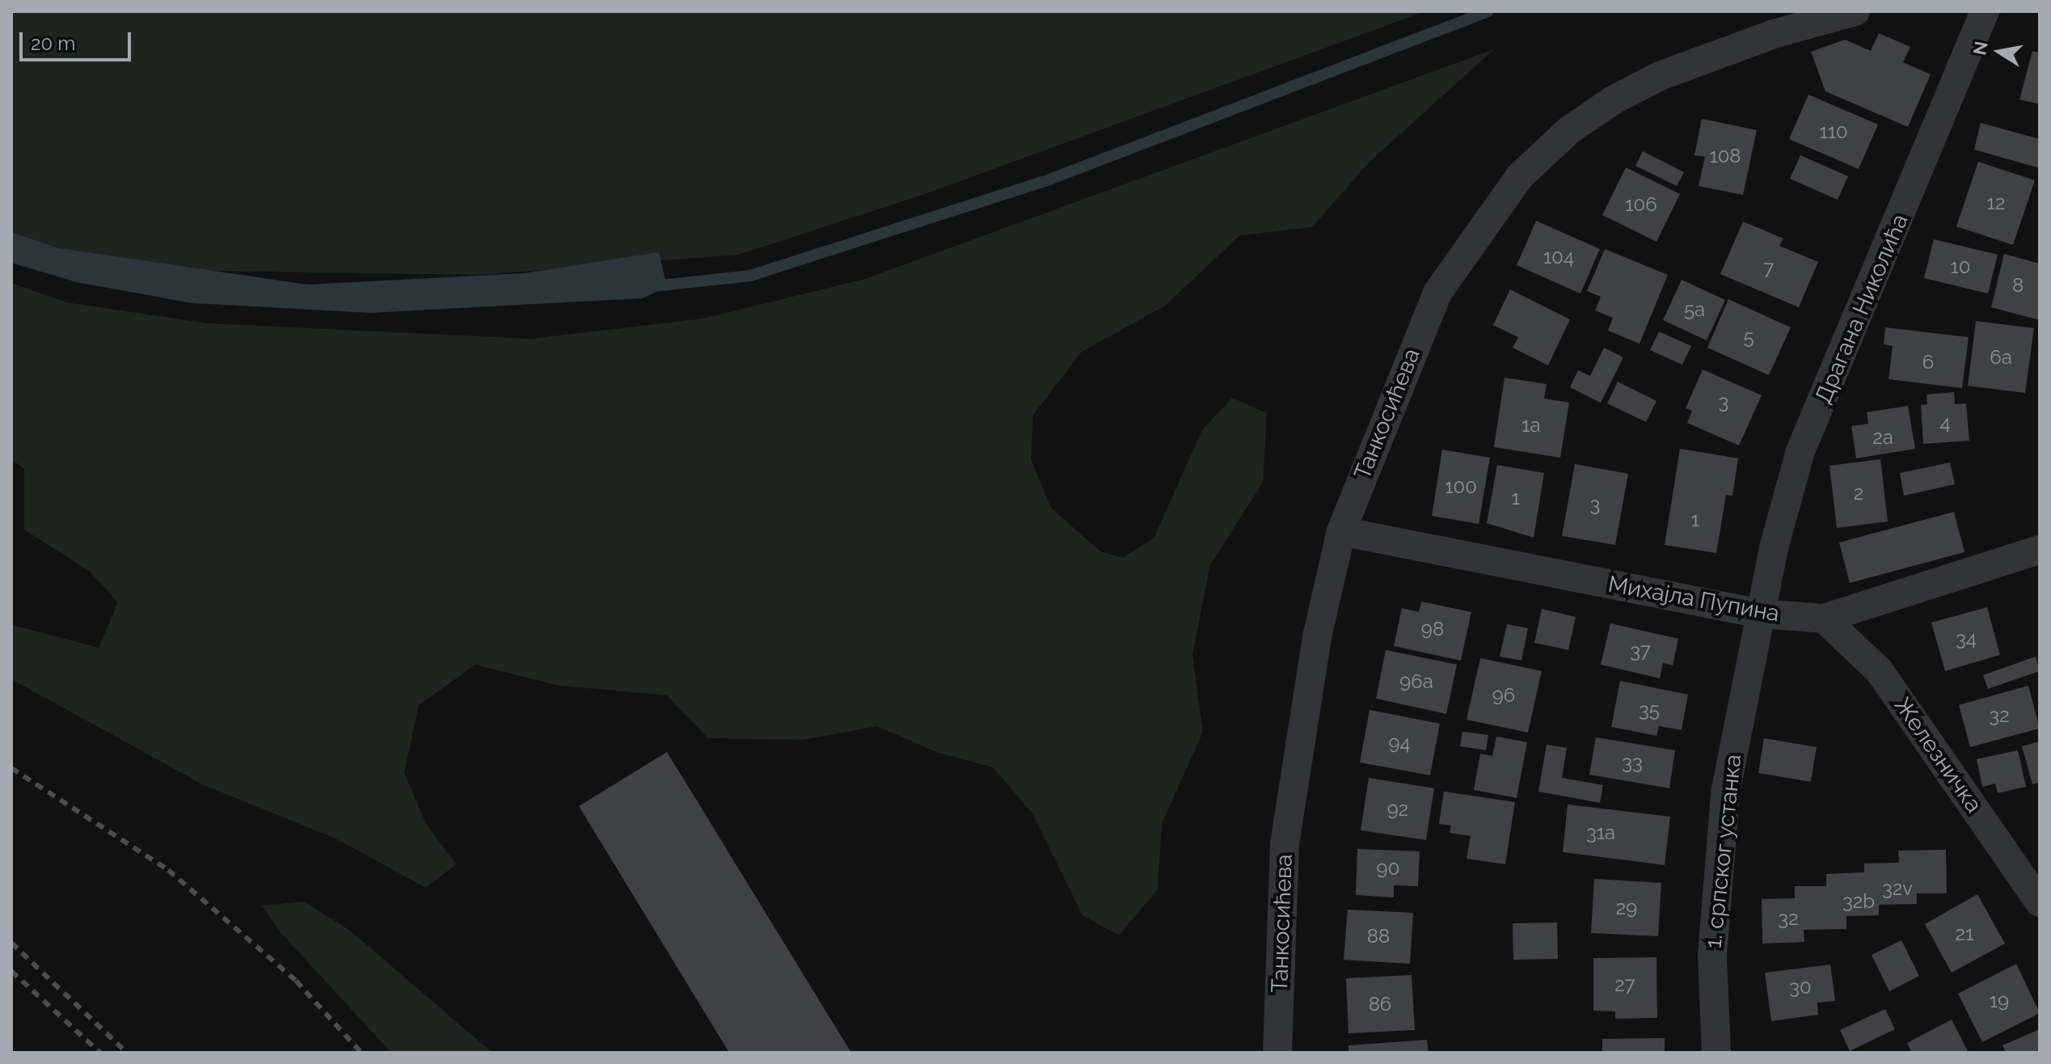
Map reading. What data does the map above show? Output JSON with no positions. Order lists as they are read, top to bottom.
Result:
{
  "streets": {
    "street": [
      "Драгана Николића",
      "Танкосићева",
      "Михајла Пупина",
      "Железничка",
      "1. српског устанка"
    ]
  },
  "crossings": [
    ["Драгана Николића", "Михајла Пупина"],
    ["Драгана Николића", "1. српског устанка"],
    ["Танкосићева", "Михајла Пупина"],
    ["Михајла Пупина", "Железничка"],
    ["Михајла Пупина", "1. српског устанка"]
  ],
  "house_numbers": [
    "110",
    "108",
    "12",
    "106",
    "104",
    "10",
    "7",
    "8",
    "5a",
    "5",
    "6a",
    "6",
    "3",
    "4",
    "1a",
    "2a",
    "100",
    "2",
    "1",
    "3",
    "1",
    "98",
    "34",
    "37",
    "96a",
    "96",
    "35",
    "32",
    "94",
    "33",
    "92",
    "31a",
    "90",
    "32v",
    "32b",
    "29",
    "32",
    "21",
    "88",
    "27",
    "30",
    "19",
    "86"
  ],
  "scale_bar": "20 m",
  "north": "left"
}
